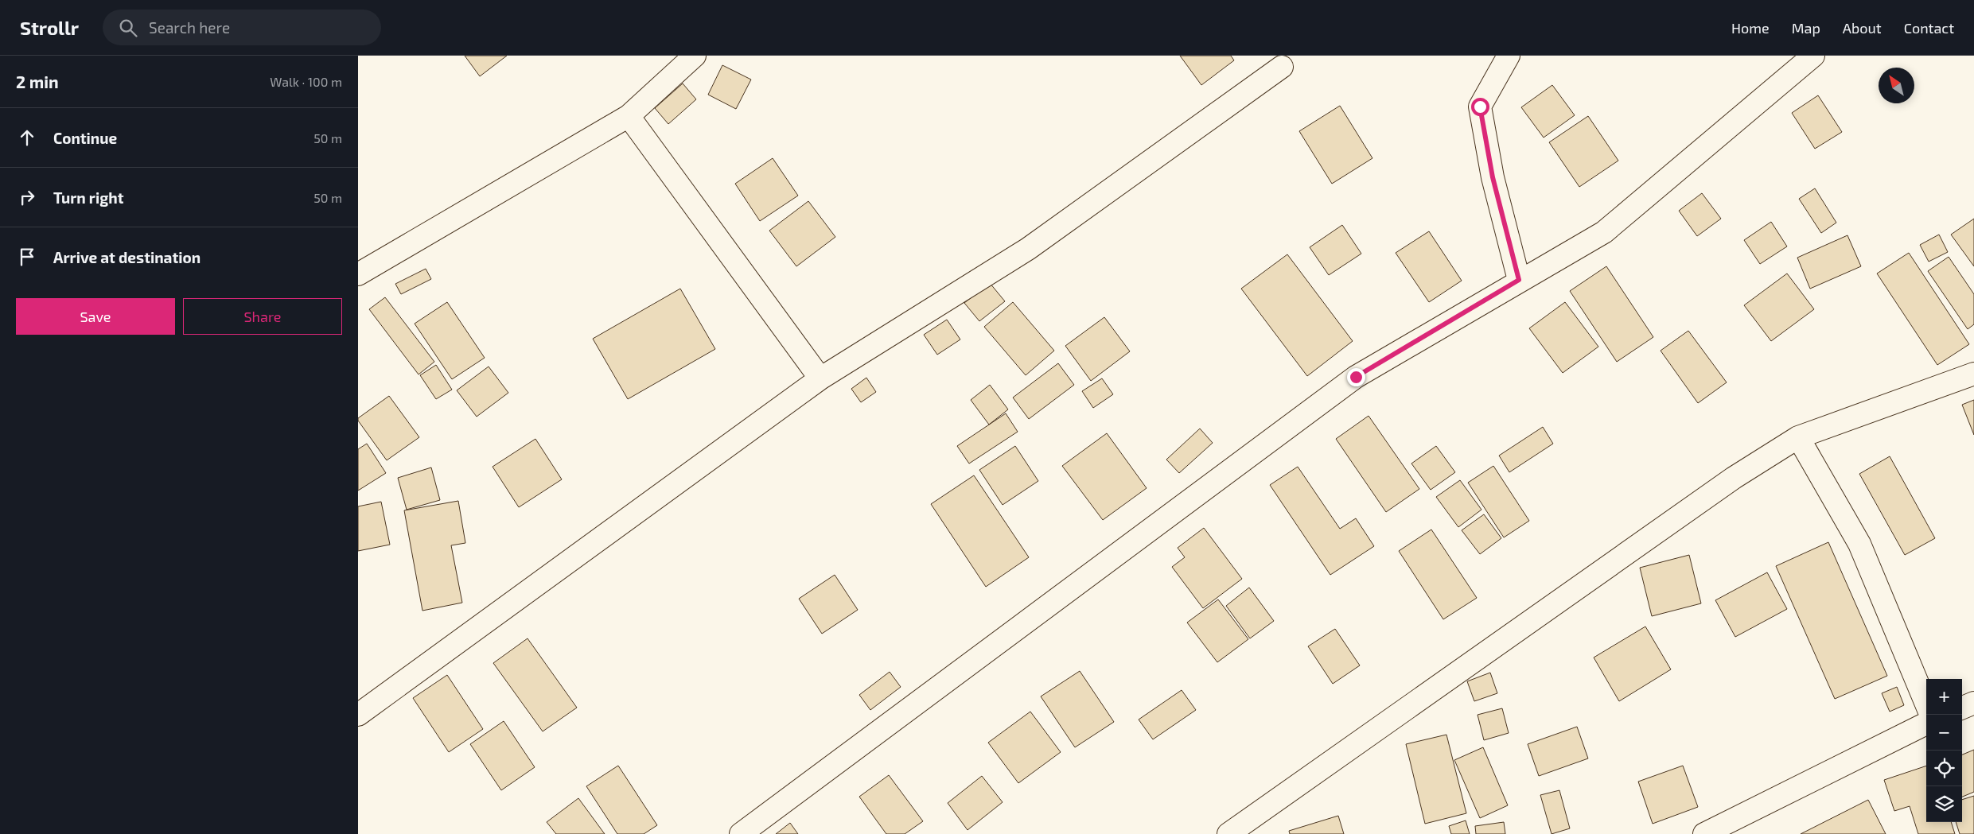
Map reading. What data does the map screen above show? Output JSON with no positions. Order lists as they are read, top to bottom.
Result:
{
  "north": "top left",
  "page": {
    "header": "Strollr",
    "search": "Search here",
    "nav": [
      "Home",
      "Map",
      "About",
      "Contact"
    ],
    "heading": ["2 min", "Walk · 100 m"],
    "list": [
      ["Continue", "50 m"],
      ["Turn right", "50 m"],
      "Arrive at destination"
    ],
    "buttons": ["Save", "Share"],
    "map_buttons": ["+", "−"]
  }
}
